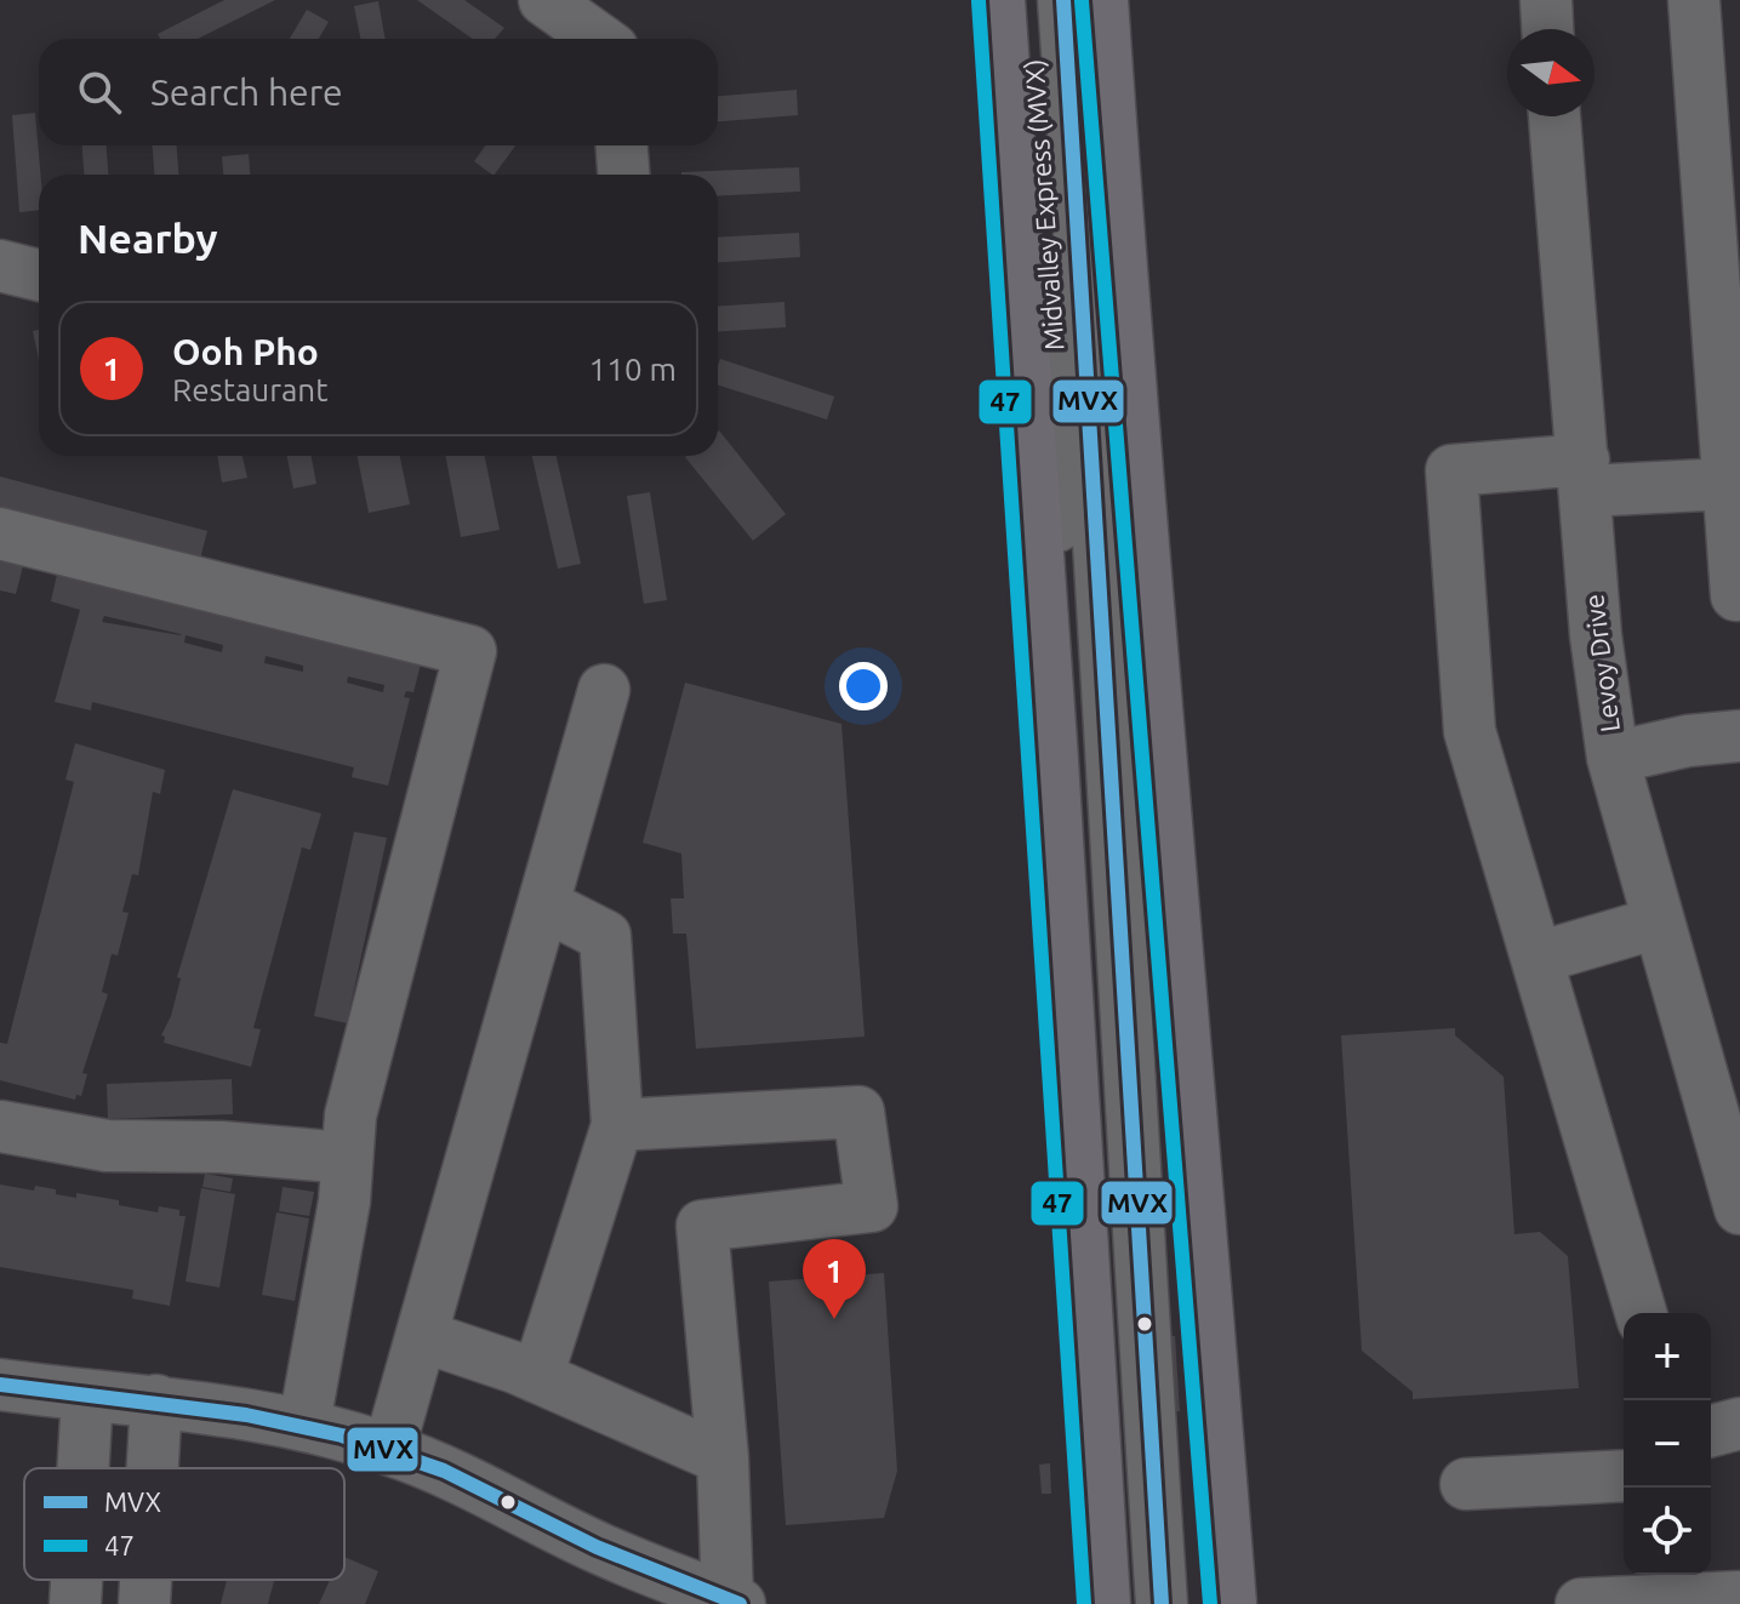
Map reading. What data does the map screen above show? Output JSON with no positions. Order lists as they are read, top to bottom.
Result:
{
  "streets": {
    "street": ["Midvalley Express (MVX)", "Levoy Drive"]
  },
  "lines": ["transit line MVX", "transit line 47"],
  "legend": ["MVX", "47"],
  "north": "right",
  "page": {
    "search": "Search here",
    "heading": "Nearby",
    "list": [
      {
        "mark": "1",
        "name": "Ooh Pho",
        "note": "Restaurant",
        "value": "110 m"
      }
    ],
    "pins": "1",
    "map_buttons": ["+", "−"]
  }
}
